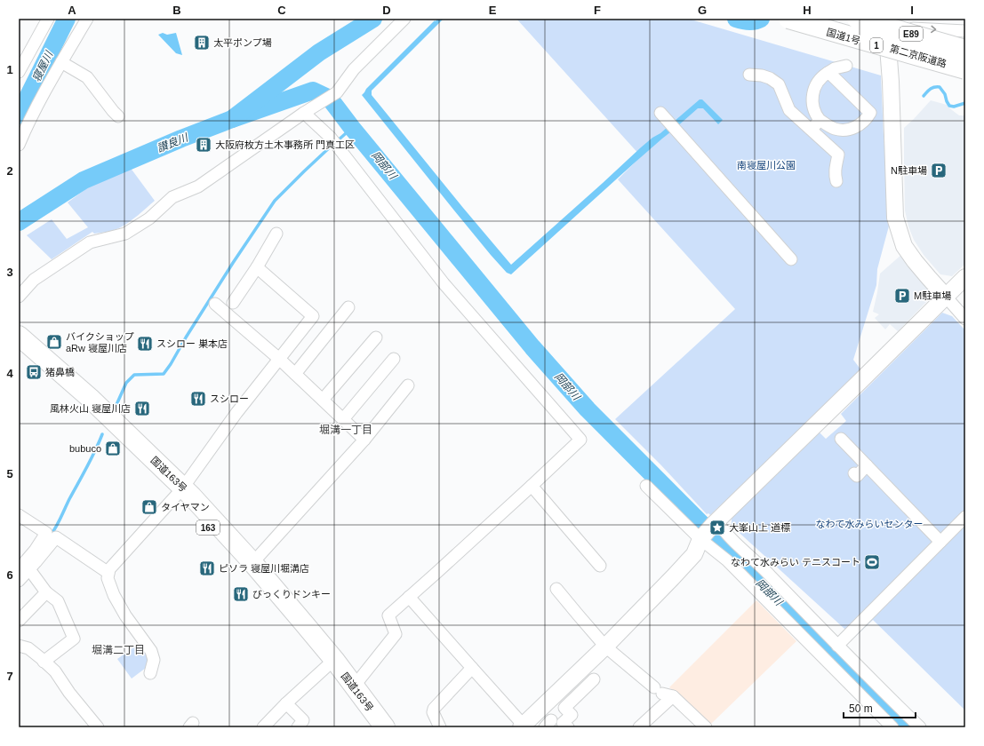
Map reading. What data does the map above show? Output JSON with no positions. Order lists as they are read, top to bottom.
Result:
{
  "streets": {
    "highway": [
      "E89",
      "国道1号",
      "1",
      "第二京阪道路",
      "国道163号",
      "163"
    ]
  },
  "crossings": [
    ["国道1号", "第二京阪道路"],
    ["1", "第二京阪道路"]
  ],
  "districts": ["堀溝一丁目", "堀溝二丁目"],
  "water": ["寝屋川", "讃良川", "岡部川"],
  "parks": ["南寝屋川公園", "なわて水みらいセンター"],
  "places": {
    "building": ["太平ポンプ場", "大阪府枚方土木事務所 門真工区"],
    "parking": ["N駐車場", "M駐車場"],
    "shop": ["バイクショップ aRw 寝屋川店", "bubuco", "タイヤマン"],
    "restaurant": [
      "スシロー 巣本店",
      "スシロー",
      "風林火山 寝屋川店",
      "ピソラ 寝屋川堀溝店",
      "びっくりドンキー"
    ],
    "bus stop": ["猪鼻橋"],
    "place": ["大峯山上 道標"],
    "sports": ["なわて水みらい テニスコート"]
  },
  "scale_bar": "50 m",
  "grid": {
    "columns": [
      "A",
      "B",
      "C",
      "D",
      "E",
      "F",
      "G",
      "H",
      "I"
    ],
    "rows": [
      "1",
      "2",
      "3",
      "4",
      "5",
      "6",
      "7"
    ]
  }
}
